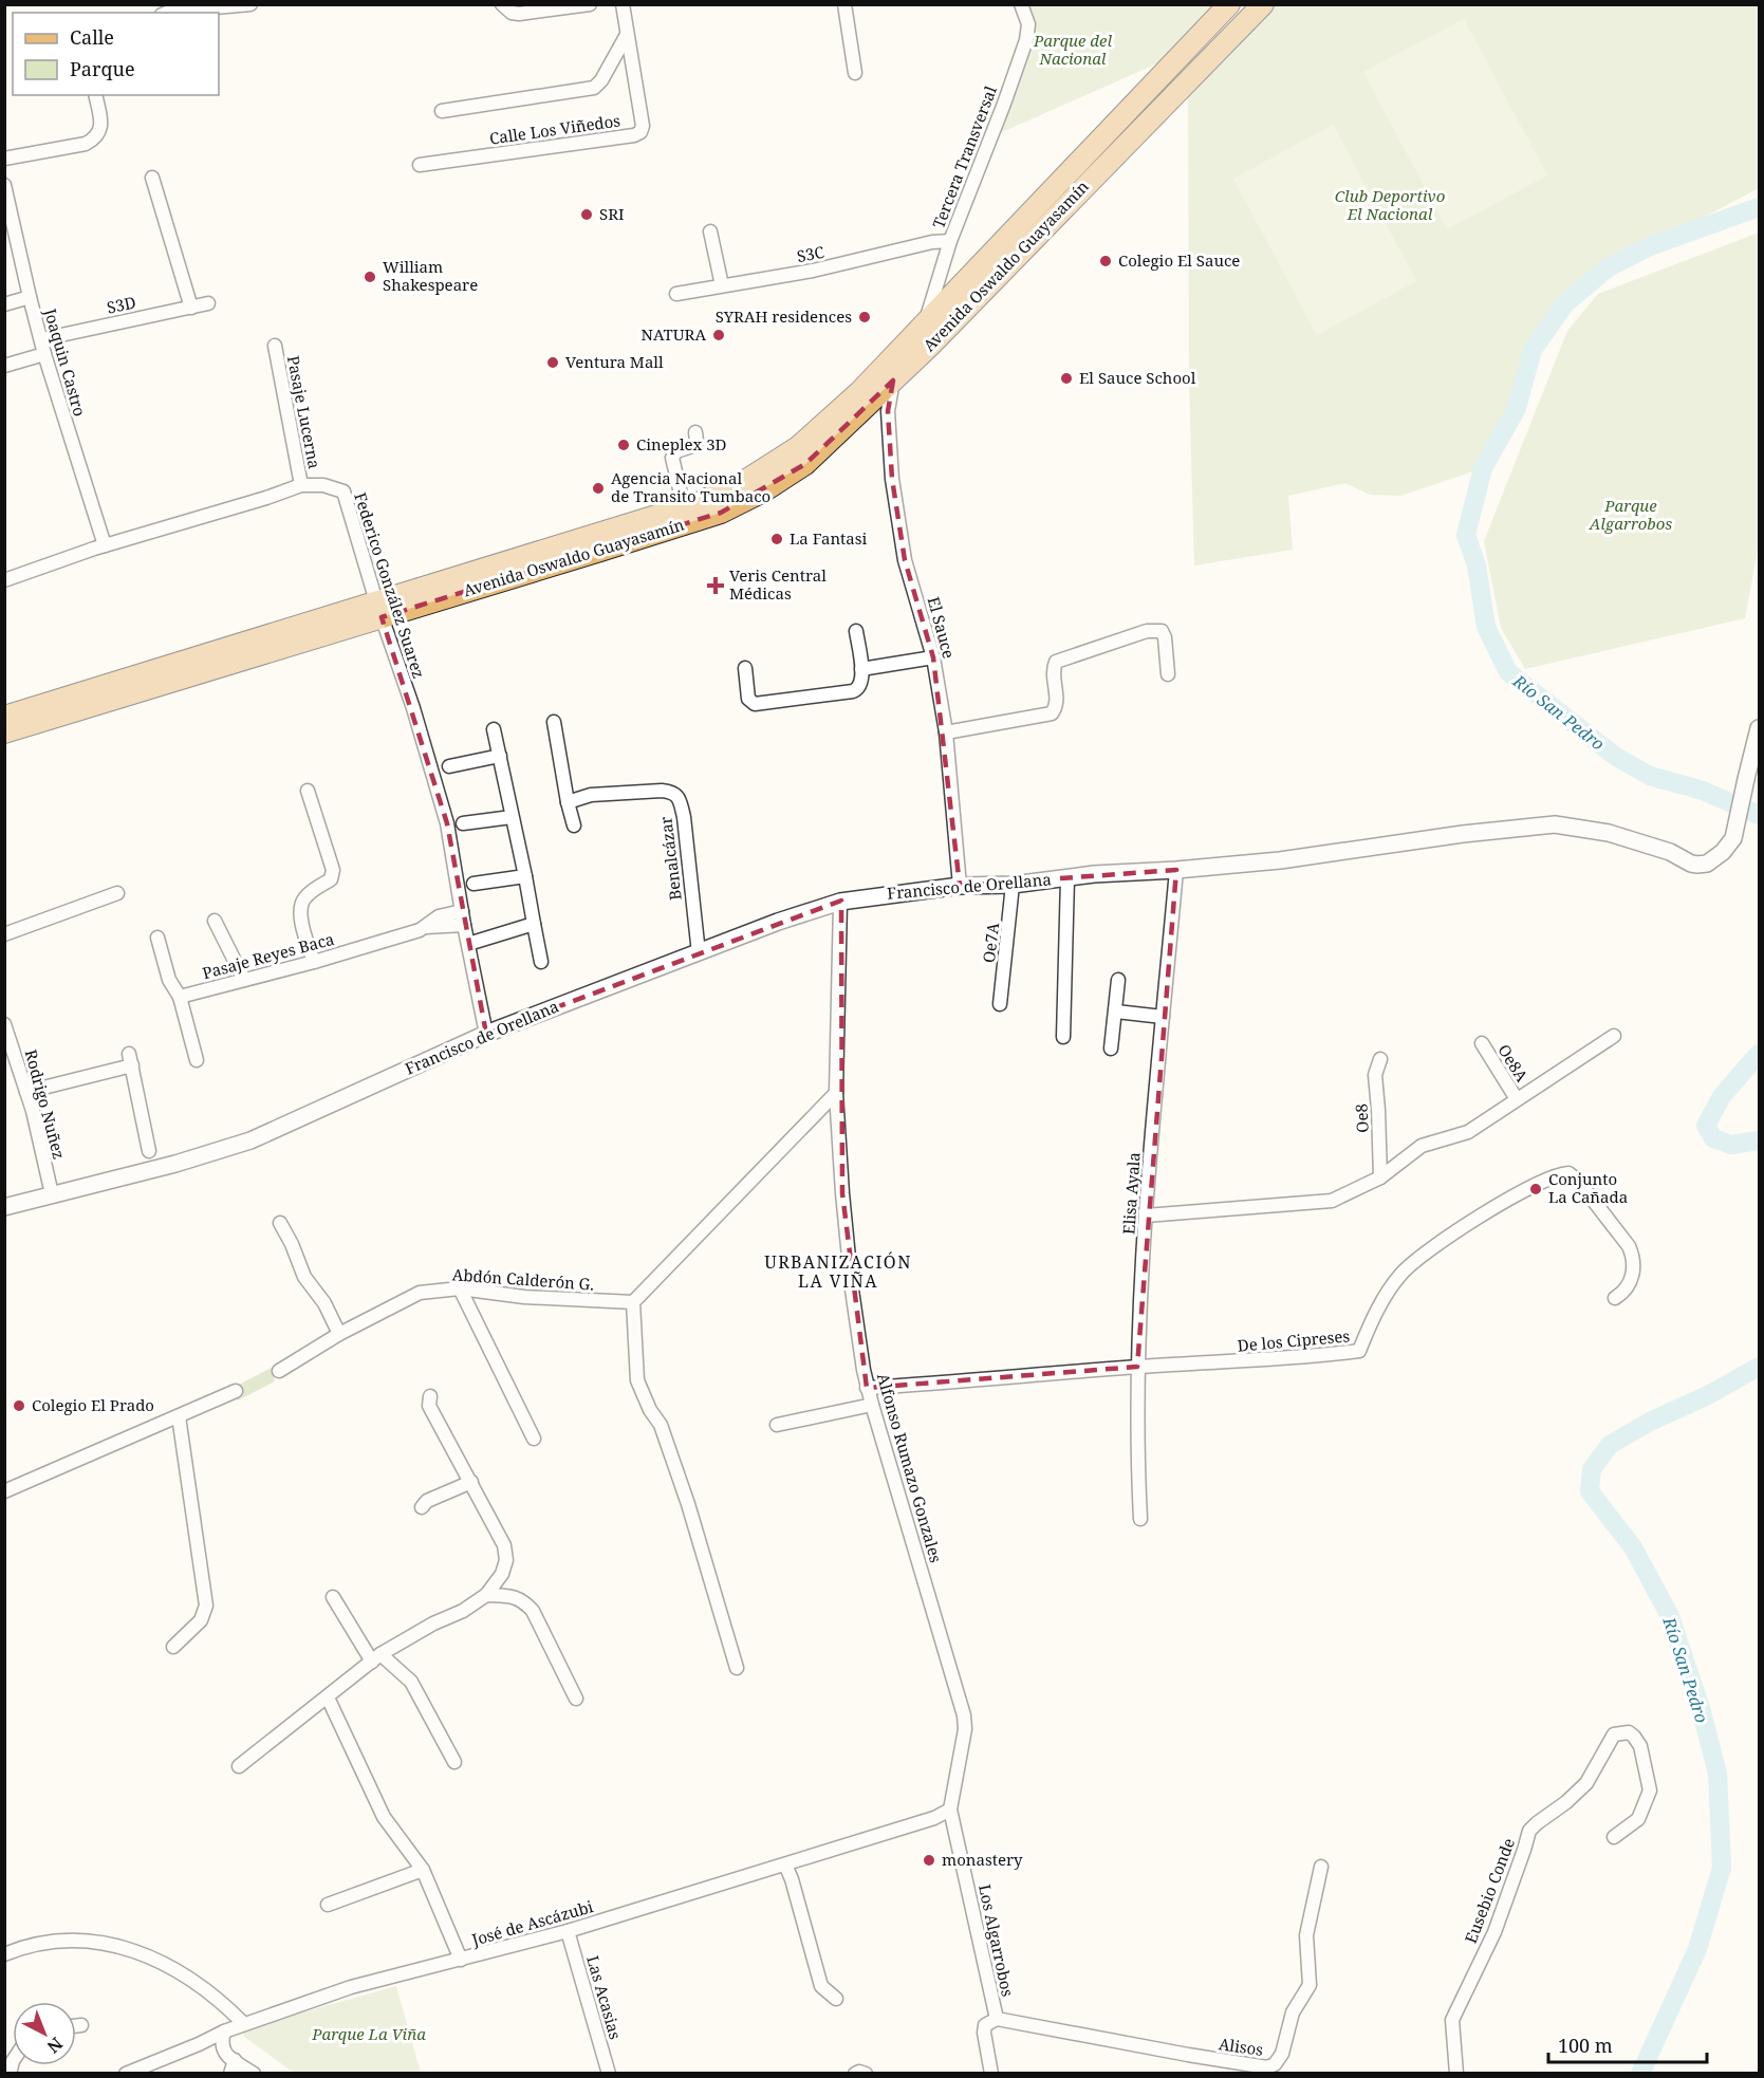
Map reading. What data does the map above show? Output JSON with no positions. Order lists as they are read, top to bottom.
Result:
{
  "streets": {
    "main road": ["Avenida Oswaldo Guayasamín"],
    "street": [
      "Calle Los Viñedos",
      "Tercera Transversal",
      "S3C",
      "S3D",
      "Joaquin Castro",
      "Pasaje Lucerna",
      "Federico González Suarez",
      "El Sauce",
      "Benalcázar",
      "Francisco de Orellana",
      "Oe7A",
      "Pasaje Reyes Baca",
      "Oe8A",
      "Rodrigo Nuñez",
      "Oe8",
      "Elisa Ayala",
      "Abdón Calderón G.",
      "De los Cipreses",
      "Alfonso Rumazo Gonzales",
      "Eusebio Conde",
      "José de Ascázubi",
      "Los Algarrobos",
      "Las Acasias",
      "Alisos"
    ]
  },
  "crossings": [
    ["Tercera Transversal", "S3C"],
    ["Tercera Transversal", "Avenida Oswaldo Guayasamín"],
    ["Avenida Oswaldo Guayasamín", "Federico González Suarez"],
    ["Avenida Oswaldo Guayasamín", "El Sauce"],
    ["S3D", "Joaquin Castro"],
    ["Joaquin Castro", "Federico González Suarez"],
    ["Pasaje Lucerna", "Federico González Suarez"],
    ["Federico González Suarez", "Francisco de Orellana"],
    ["Federico González Suarez", "Pasaje Reyes Baca"],
    ["El Sauce", "Francisco de Orellana"],
    ["Benalcázar", "Francisco de Orellana"],
    ["Francisco de Orellana", "Oe7A"],
    ["Francisco de Orellana", "Rodrigo Nuñez"],
    ["Francisco de Orellana", "Elisa Ayala"],
    ["Francisco de Orellana", "Alfonso Rumazo Gonzales"],
    ["Elisa Ayala", "De los Cipreses"],
    ["De los Cipreses", "Alfonso Rumazo Gonzales"],
    ["Alfonso Rumazo Gonzales", "José de Ascázubi"],
    ["Alfonso Rumazo Gonzales", "Los Algarrobos"],
    ["José de Ascázubi", "Los Algarrobos"],
    ["José de Ascázubi", "Las Acasias"],
    ["Los Algarrobos", "Alisos"]
  ],
  "districts": ["URBANIZACIÓN LA VIÑA"],
  "water": ["Río San Pedro"],
  "parks": [
    "Parque del Nacional",
    "Club Deportivo El Nacional",
    "Parque Algarrobos",
    "Parque La Viña"
  ],
  "places": {
    "other": [
      "SRI",
      "Colegio El Sauce",
      "William Shakespeare",
      "SYRAH residences",
      "NATURA",
      "Ventura Mall",
      "El Sauce School",
      "Cineplex 3D",
      "Agencia Nacional de Transito Tumbaco",
      "La Fantasi",
      "Conjunto La Cañada",
      "Colegio El Prado",
      "monastery"
    ],
    "health": ["Veris Central Médicas"]
  },
  "legend": ["Calle", "Parque"],
  "scale_bar": "100 m",
  "north": "bottom right"
}
